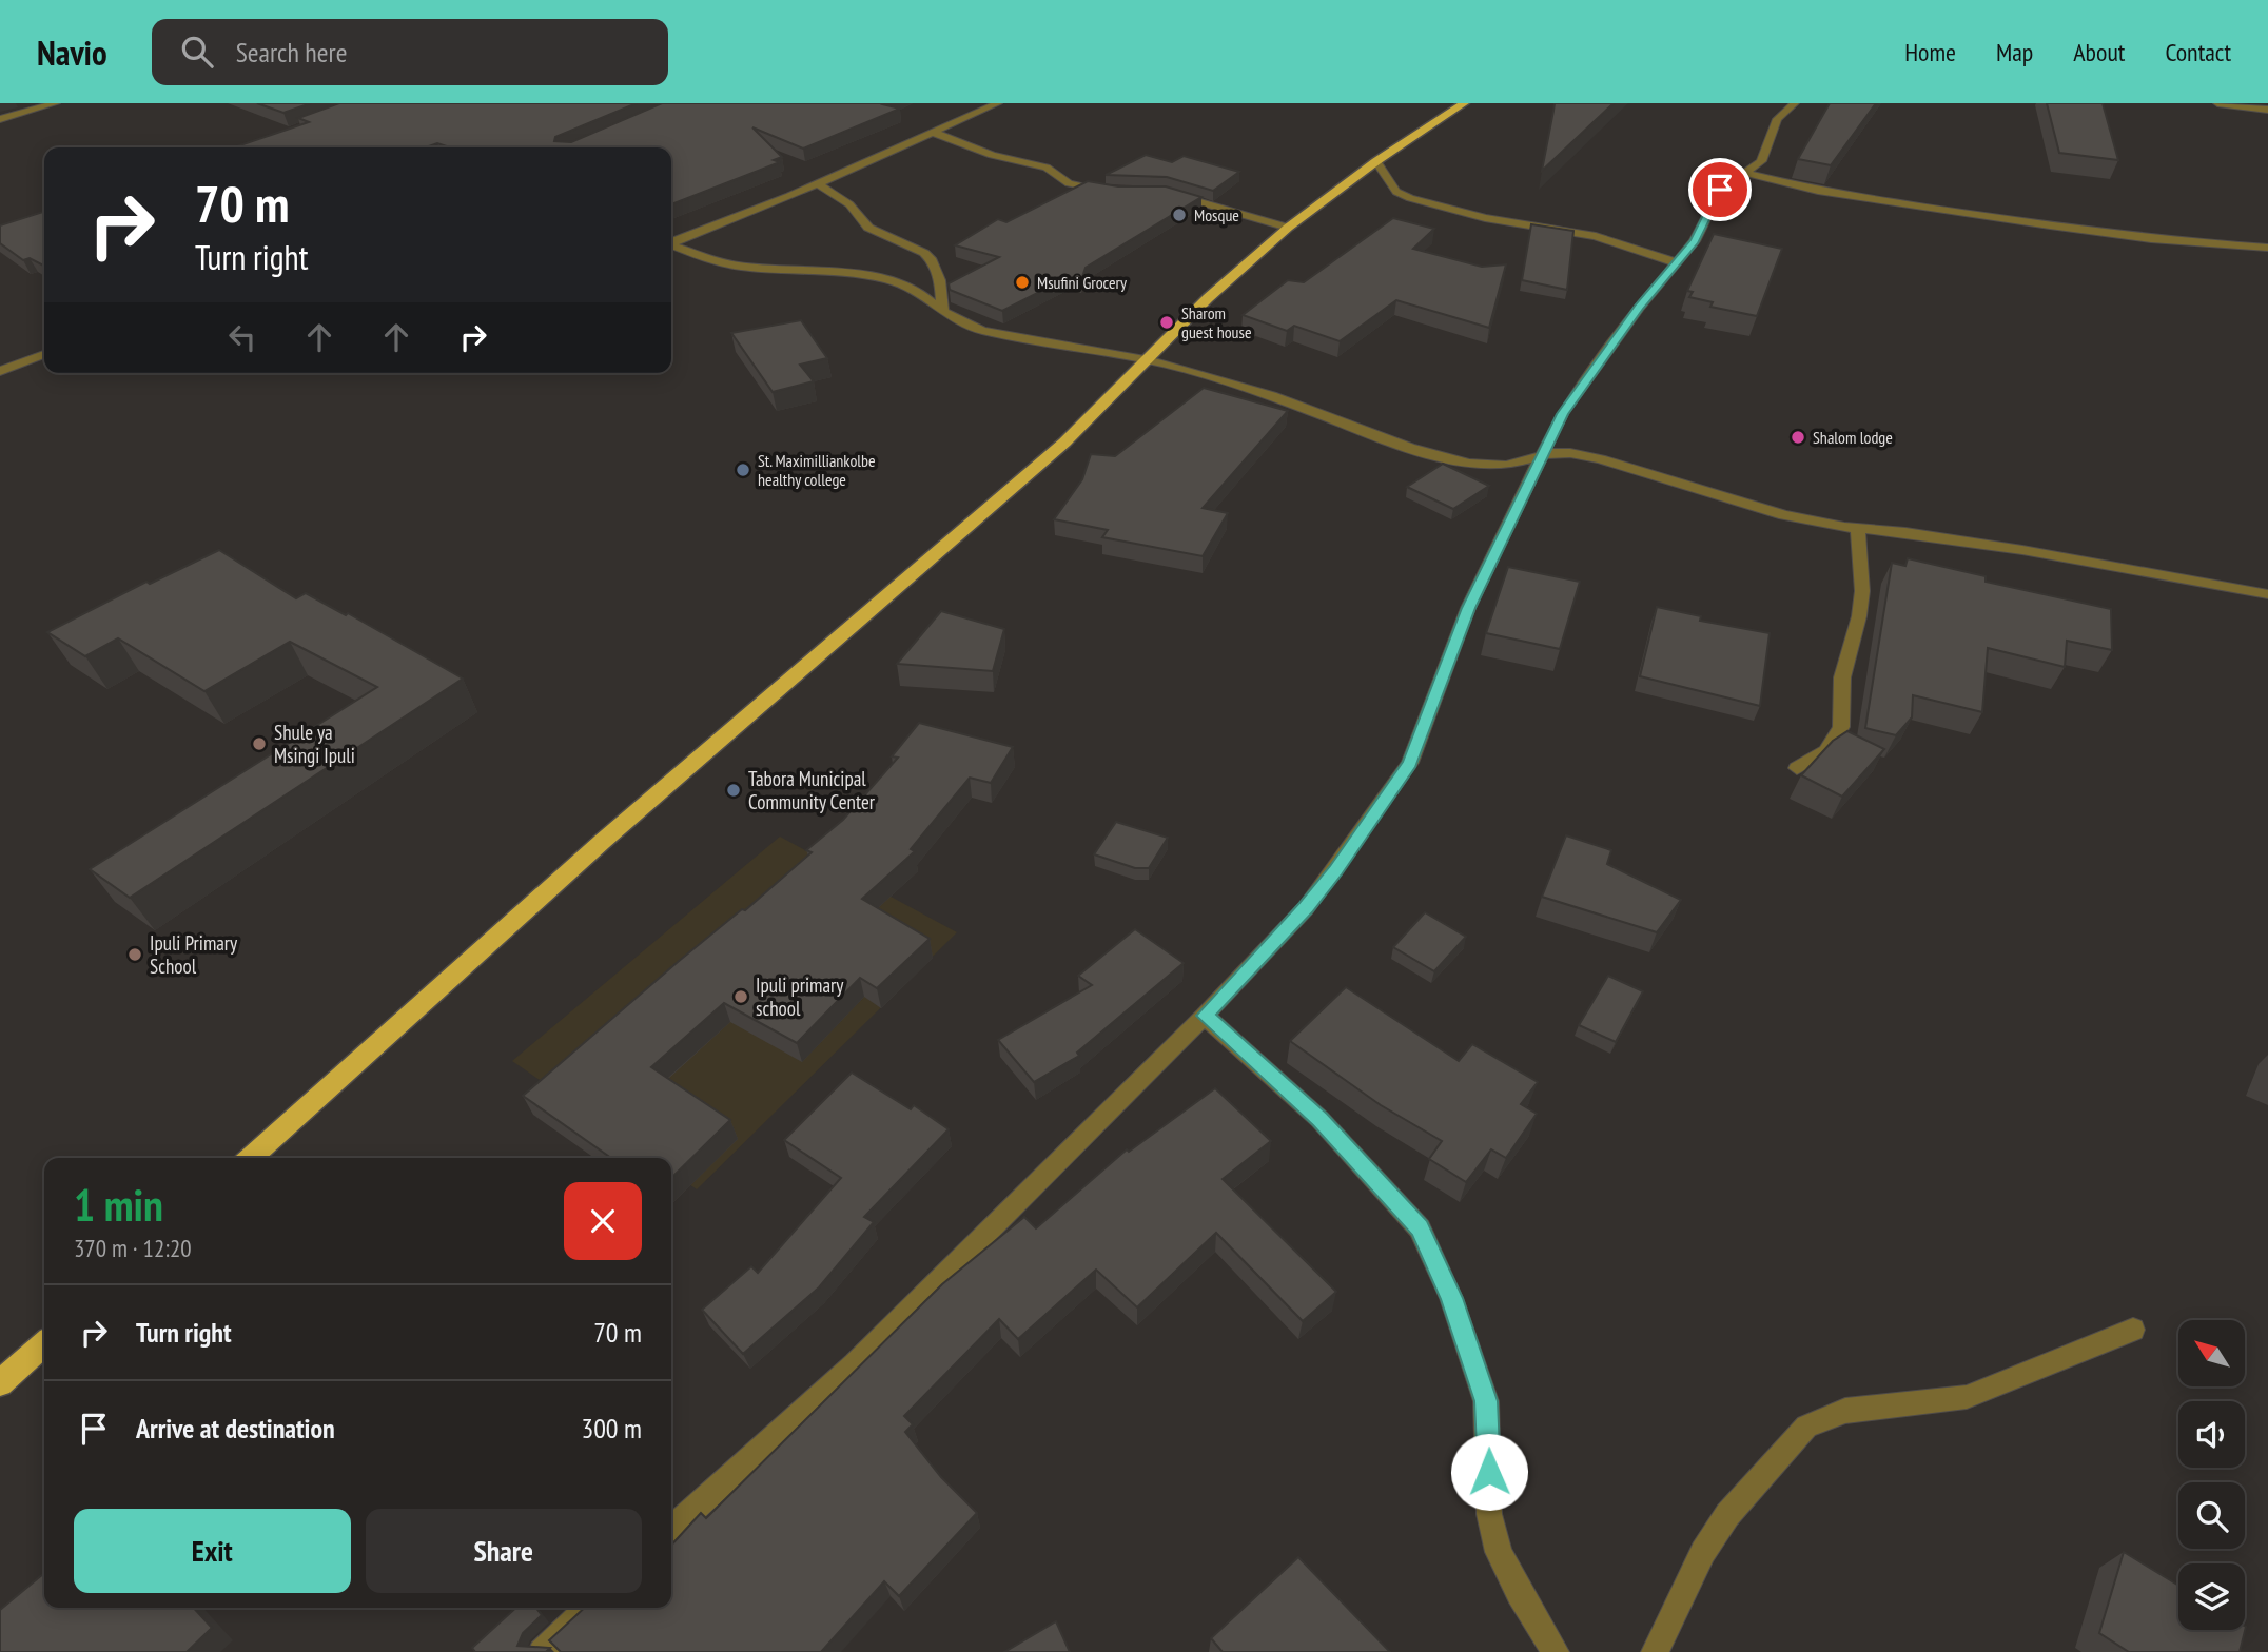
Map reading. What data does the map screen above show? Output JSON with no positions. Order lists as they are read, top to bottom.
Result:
{
  "places": [
    "Mosque",
    "Msufini Grocery",
    "Sharom guest house",
    "Shalom lodge",
    "St. Maximilliankolbe healthy college",
    "Shule ya Msingi Ipuli",
    "Tabora Municipal Community Center",
    "Ipuli Primary School",
    "Ipuli primary school"
  ],
  "north": "top left",
  "page": {
    "header": "Navio",
    "search": "Search here",
    "nav": [
      "Home",
      "Map",
      "About",
      "Contact"
    ],
    "turn": ["70 m", "Turn right"],
    "heading": ["1 min", "370 m · 12:20"],
    "list": [
      {
        "name": "Turn right",
        "value": "70 m"
      },
      {
        "name": "Arrive at destination",
        "value": "300 m"
      }
    ],
    "buttons": ["Exit", "Share"]
  }
}
